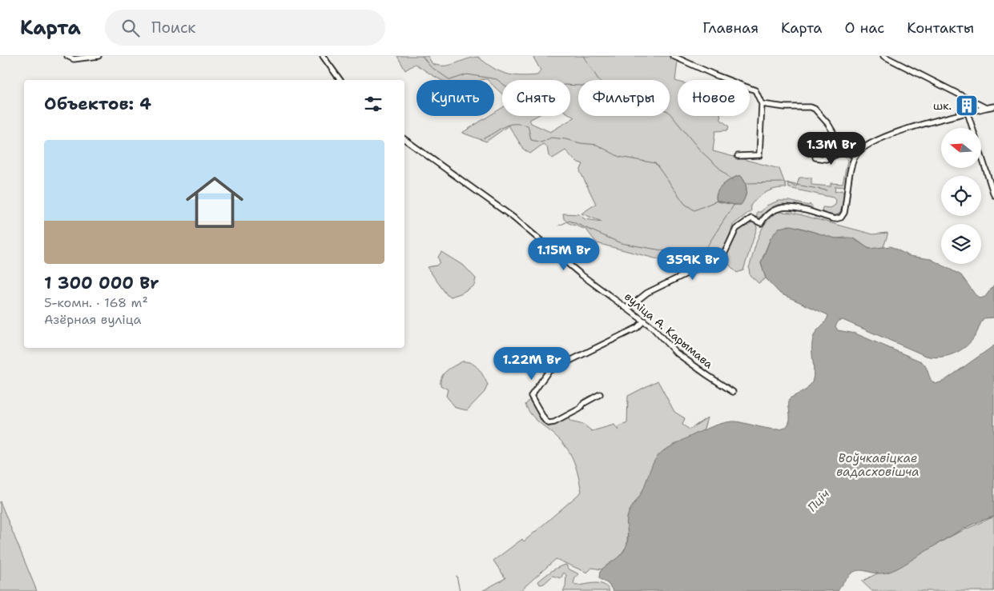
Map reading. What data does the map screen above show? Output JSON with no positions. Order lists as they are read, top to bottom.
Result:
{
  "streets": {
    "street": ["вуліца А. Карымава"]
  },
  "water": ["Воўчкавіцкае вадасховішча", "Пціч"],
  "places": {
    "building": ["шк."]
  },
  "north": "left",
  "page": {
    "header": "Карта",
    "search": "Поиск",
    "nav": [
      "Главная",
      "Карта",
      "О нас",
      "Контакты"
    ],
    "chip": [
      "Купить",
      "Снять",
      "Фильтры",
      "Новое"
    ],
    "heading": "Объектов: 4",
    "list": [
      {
        "name": "1 300 000 Br",
        "note": "5-комн. · 168 m² · Азёрная вуліца"
      }
    ],
    "price": [
      "1.3M Br",
      "1.15M Br",
      "359K Br",
      "1.22M Br"
    ]
  }
}
